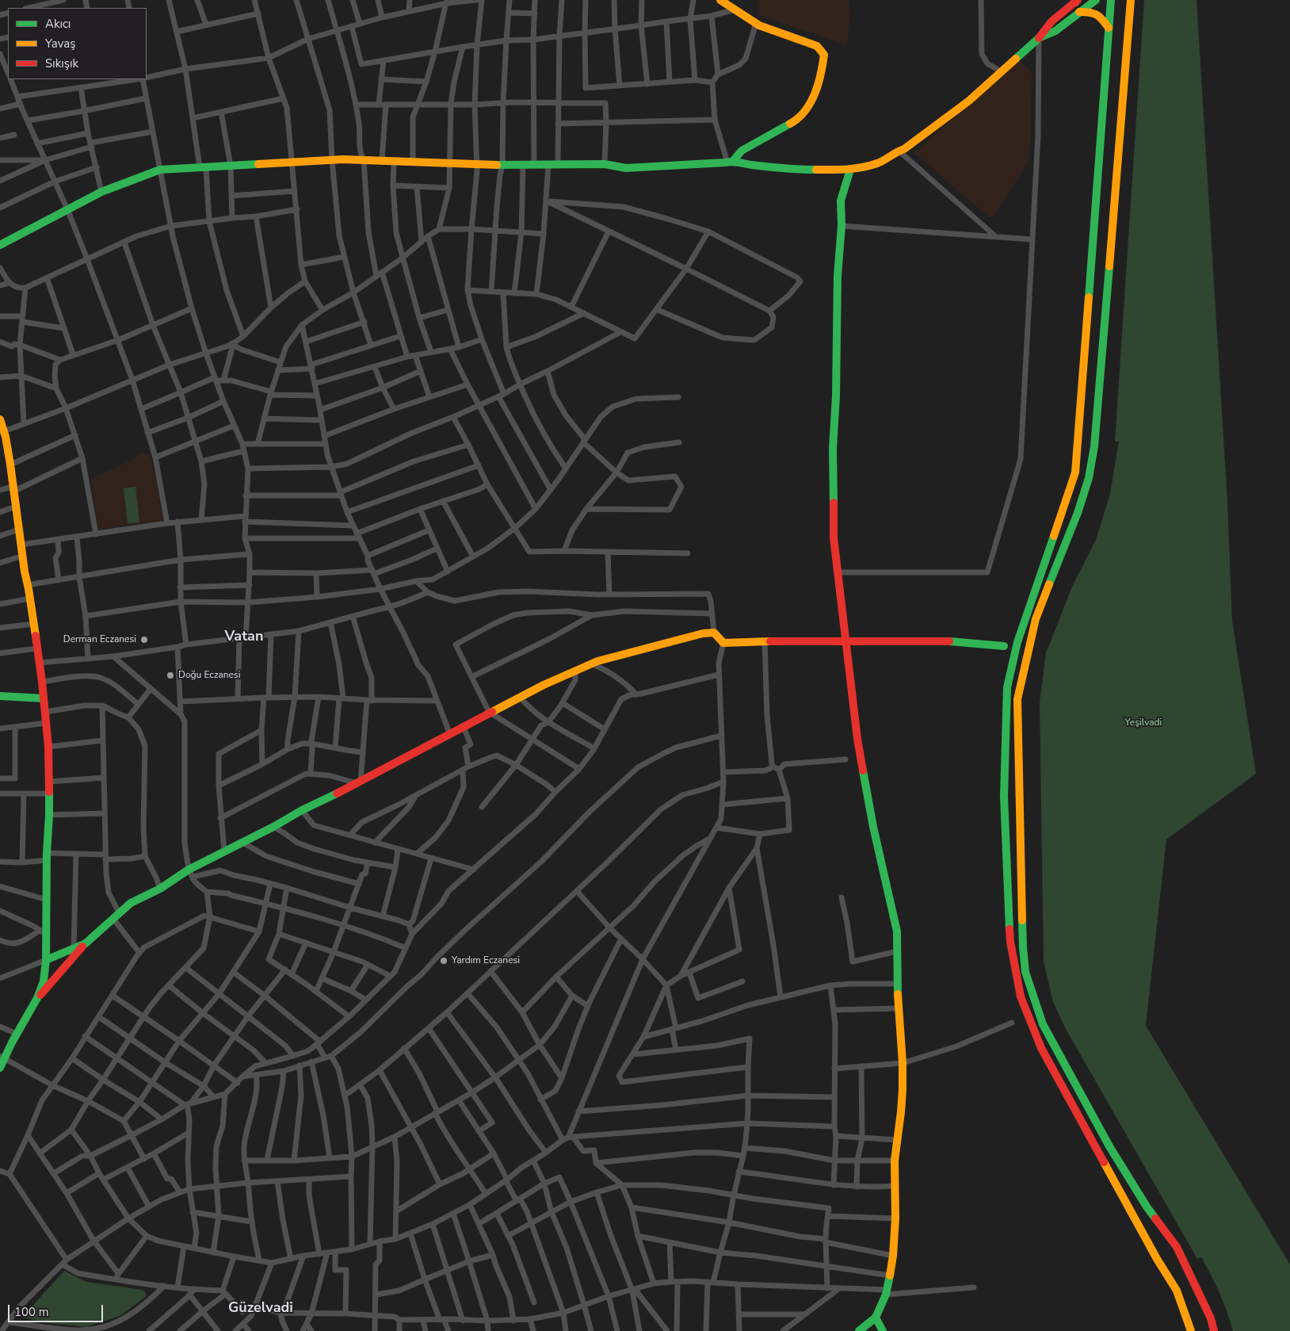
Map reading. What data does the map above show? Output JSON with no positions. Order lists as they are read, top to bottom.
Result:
{
  "districts": ["Vatan", "Güzelvadi"],
  "parks": ["Yeşilvadi"],
  "places": ["Derman Eczanesi", "Doğu Eczanesi", "Yardım Eczanesi"],
  "legend": ["Akıcı", "Yavaş", "Sıkışık"],
  "scale_bar": "100 m"
}
